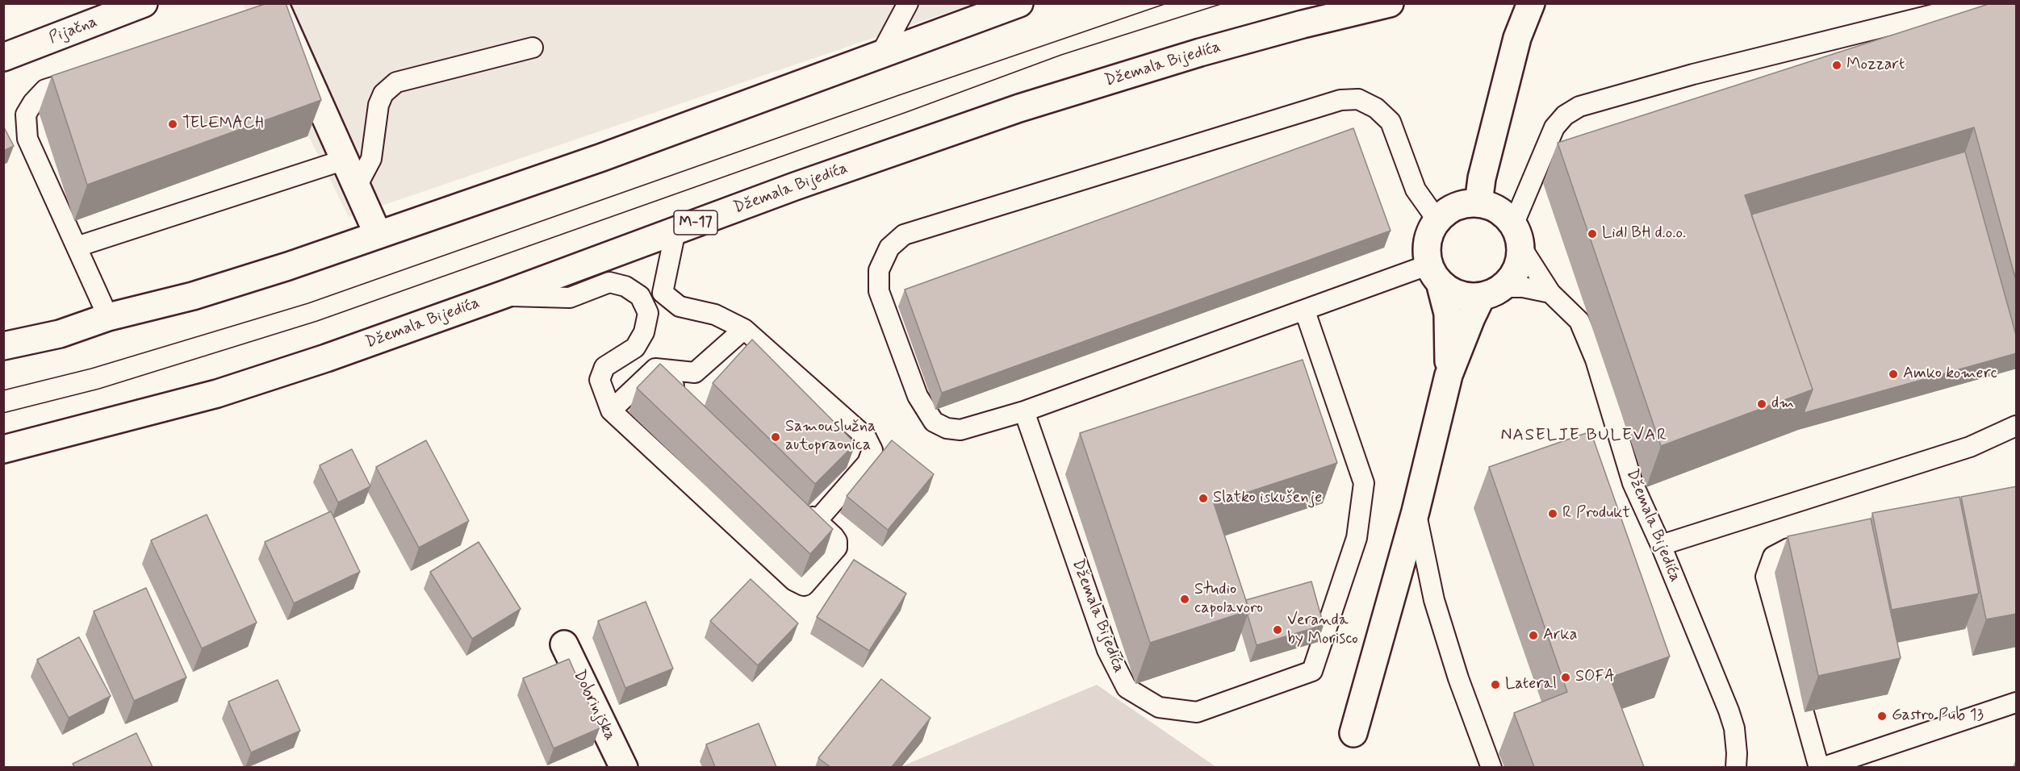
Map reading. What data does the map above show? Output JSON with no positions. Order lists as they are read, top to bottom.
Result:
{
  "streets": {
    "main road": [
      "Pijačna",
      "Džemala Bijedića",
      "M-17",
      "Dobrinjska"
    ]
  },
  "districts": ["NASELJE BULEVAR"],
  "places": [
    "Mozzart",
    "TELEMACH",
    "Lidl BH d.o.o.",
    "Amko komerc",
    "dm",
    "Samouslužna autopraonica",
    "Slatko iskušenje",
    "R Produkt",
    "Studio capolavoro",
    "Veranda by Morisco",
    "Arka",
    "SOFA",
    "Lateral",
    "Gastro Pub 13"
  ]
}
